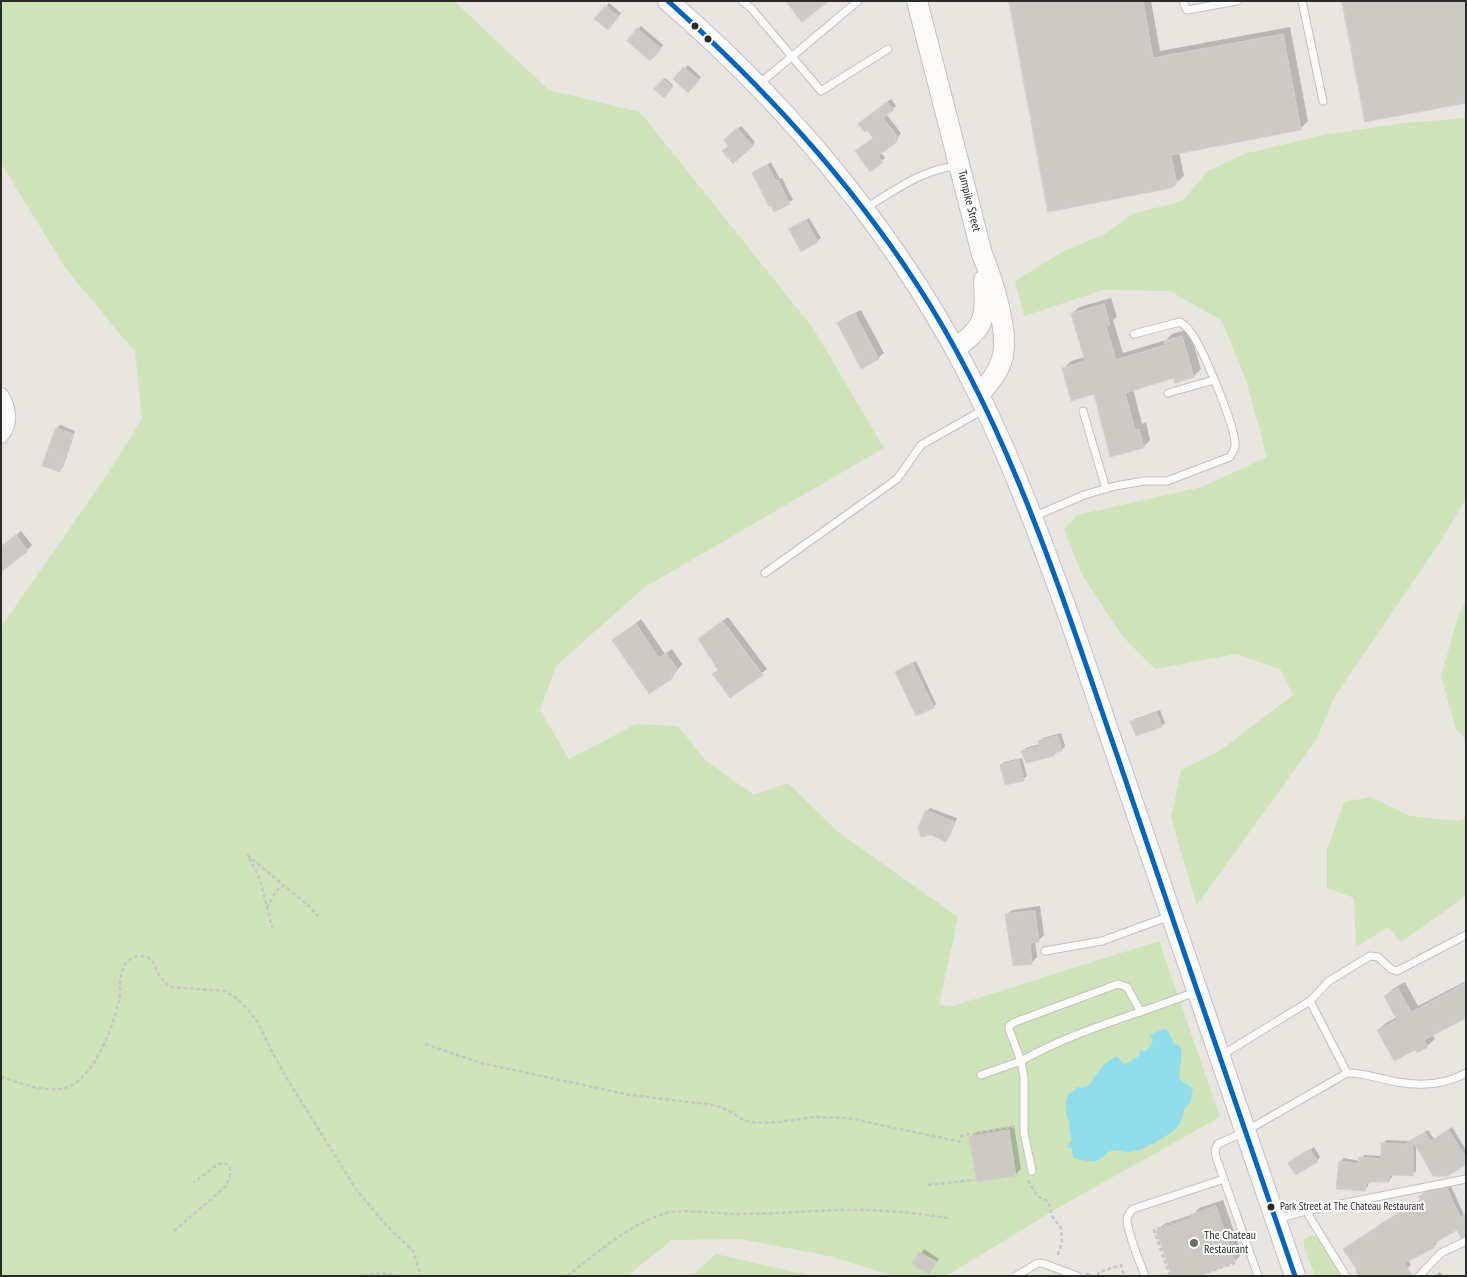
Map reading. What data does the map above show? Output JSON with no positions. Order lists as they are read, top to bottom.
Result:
{
  "streets": {
    "main road": ["Turnpike Street"]
  },
  "places": ["Park Street at The Chateau Restaurant", "The Chateau Restaurant"]
}
